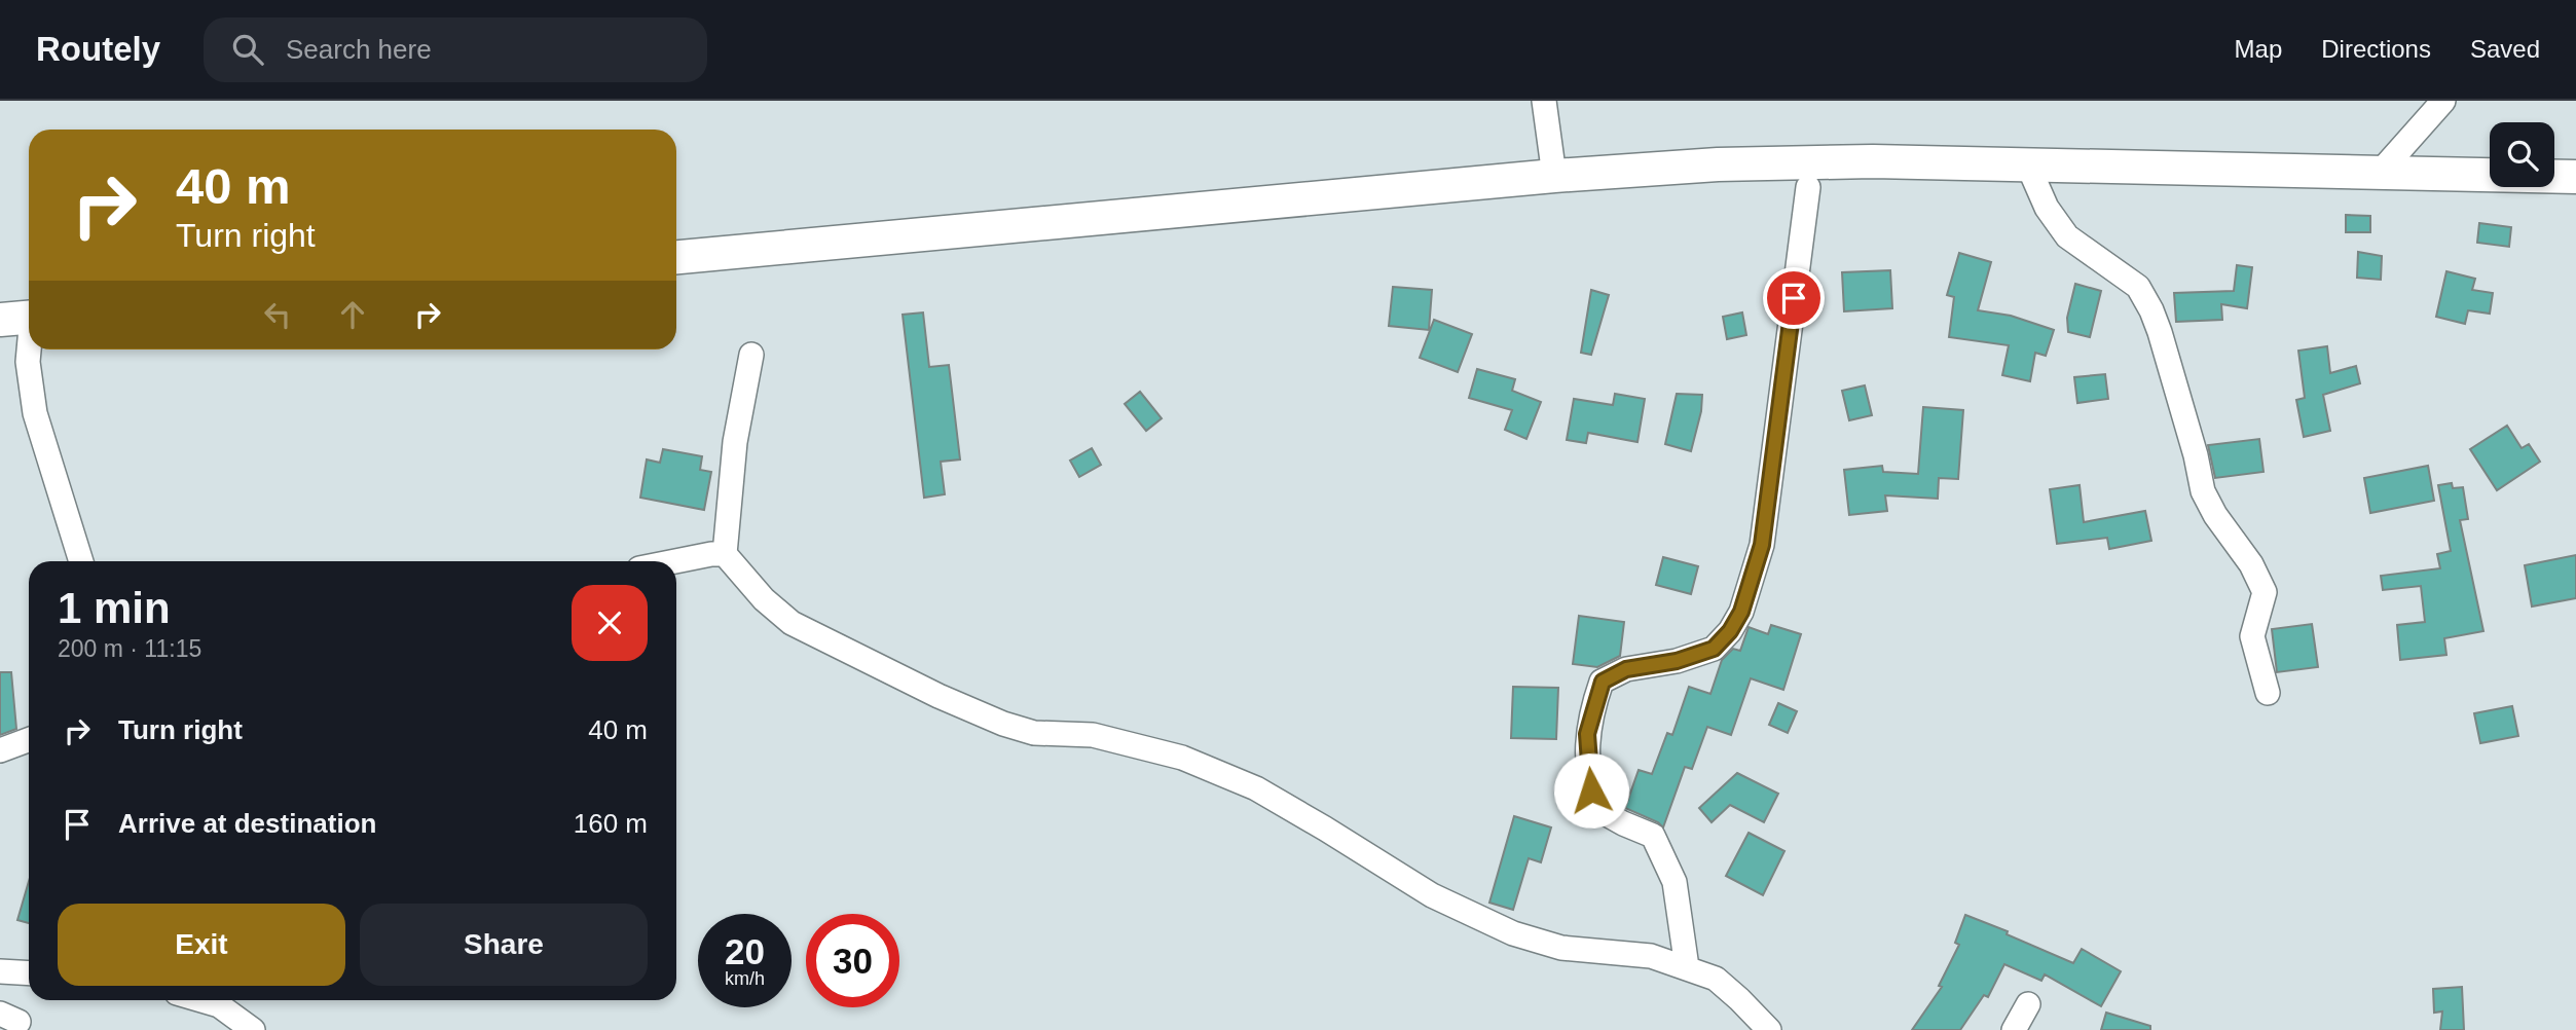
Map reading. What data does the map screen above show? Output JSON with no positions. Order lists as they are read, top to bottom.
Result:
{
  "page": {
    "header": "Routely",
    "search": "Search here",
    "nav": ["Map", "Directions", "Saved"],
    "turn": ["40 m", "Turn right"],
    "heading": ["1 min", "200 m · 11:15"],
    "list": [
      {
        "name": "Turn right",
        "value": "40 m"
      },
      {
        "name": "Arrive at destination",
        "value": "160 m"
      }
    ],
    "buttons": ["Exit", "Share"],
    "speed": "20 km/h",
    "limit": "30"
  }
}
